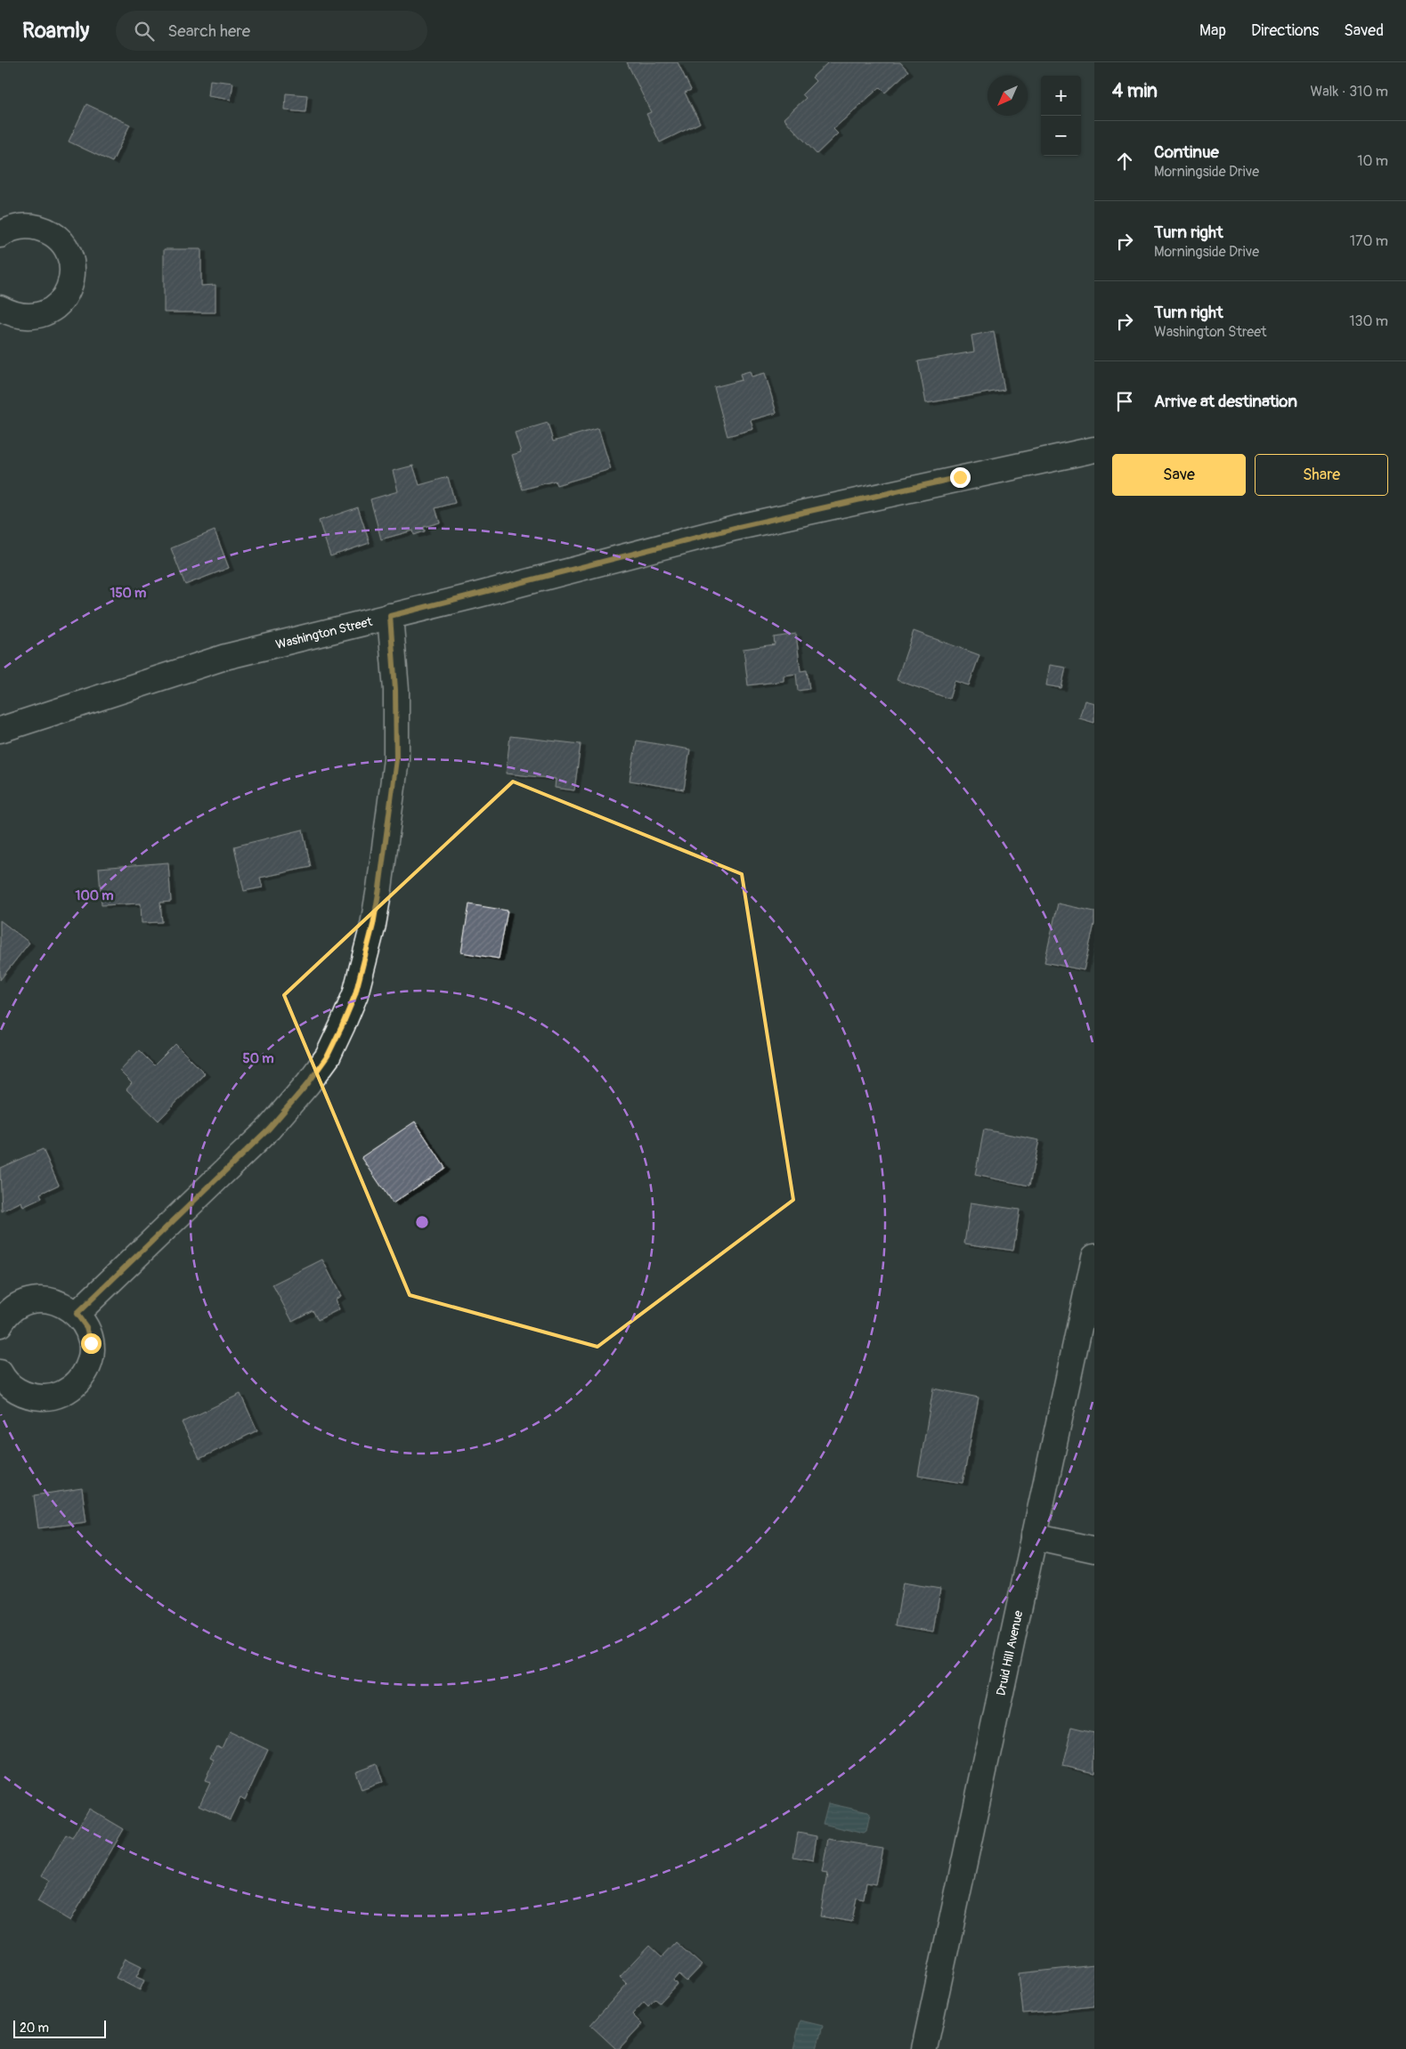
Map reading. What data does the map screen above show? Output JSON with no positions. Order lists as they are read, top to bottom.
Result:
{
  "streets": {
    "street": ["Washington Street", "Druid Hill Avenue"]
  },
  "scale_bar": "20 m",
  "north": "bottom left",
  "page": {
    "header": "Roamly",
    "search": "Search here",
    "nav": ["Map", "Directions", "Saved"],
    "heading": ["4 min", "Walk · 310 m"],
    "map_buttons": ["+", "−"],
    "list": [
      ["Continue", "Morningside Drive", "10 m"],
      ["Turn right", "Morningside Drive", "170 m"],
      ["Turn right", "Washington Street", "130 m"],
      "Arrive at destination"
    ],
    "buttons": ["Save", "Share"],
    "scale": "20 m"
  },
  "rings": ["150 m", "100 m", "50 m"]
}
